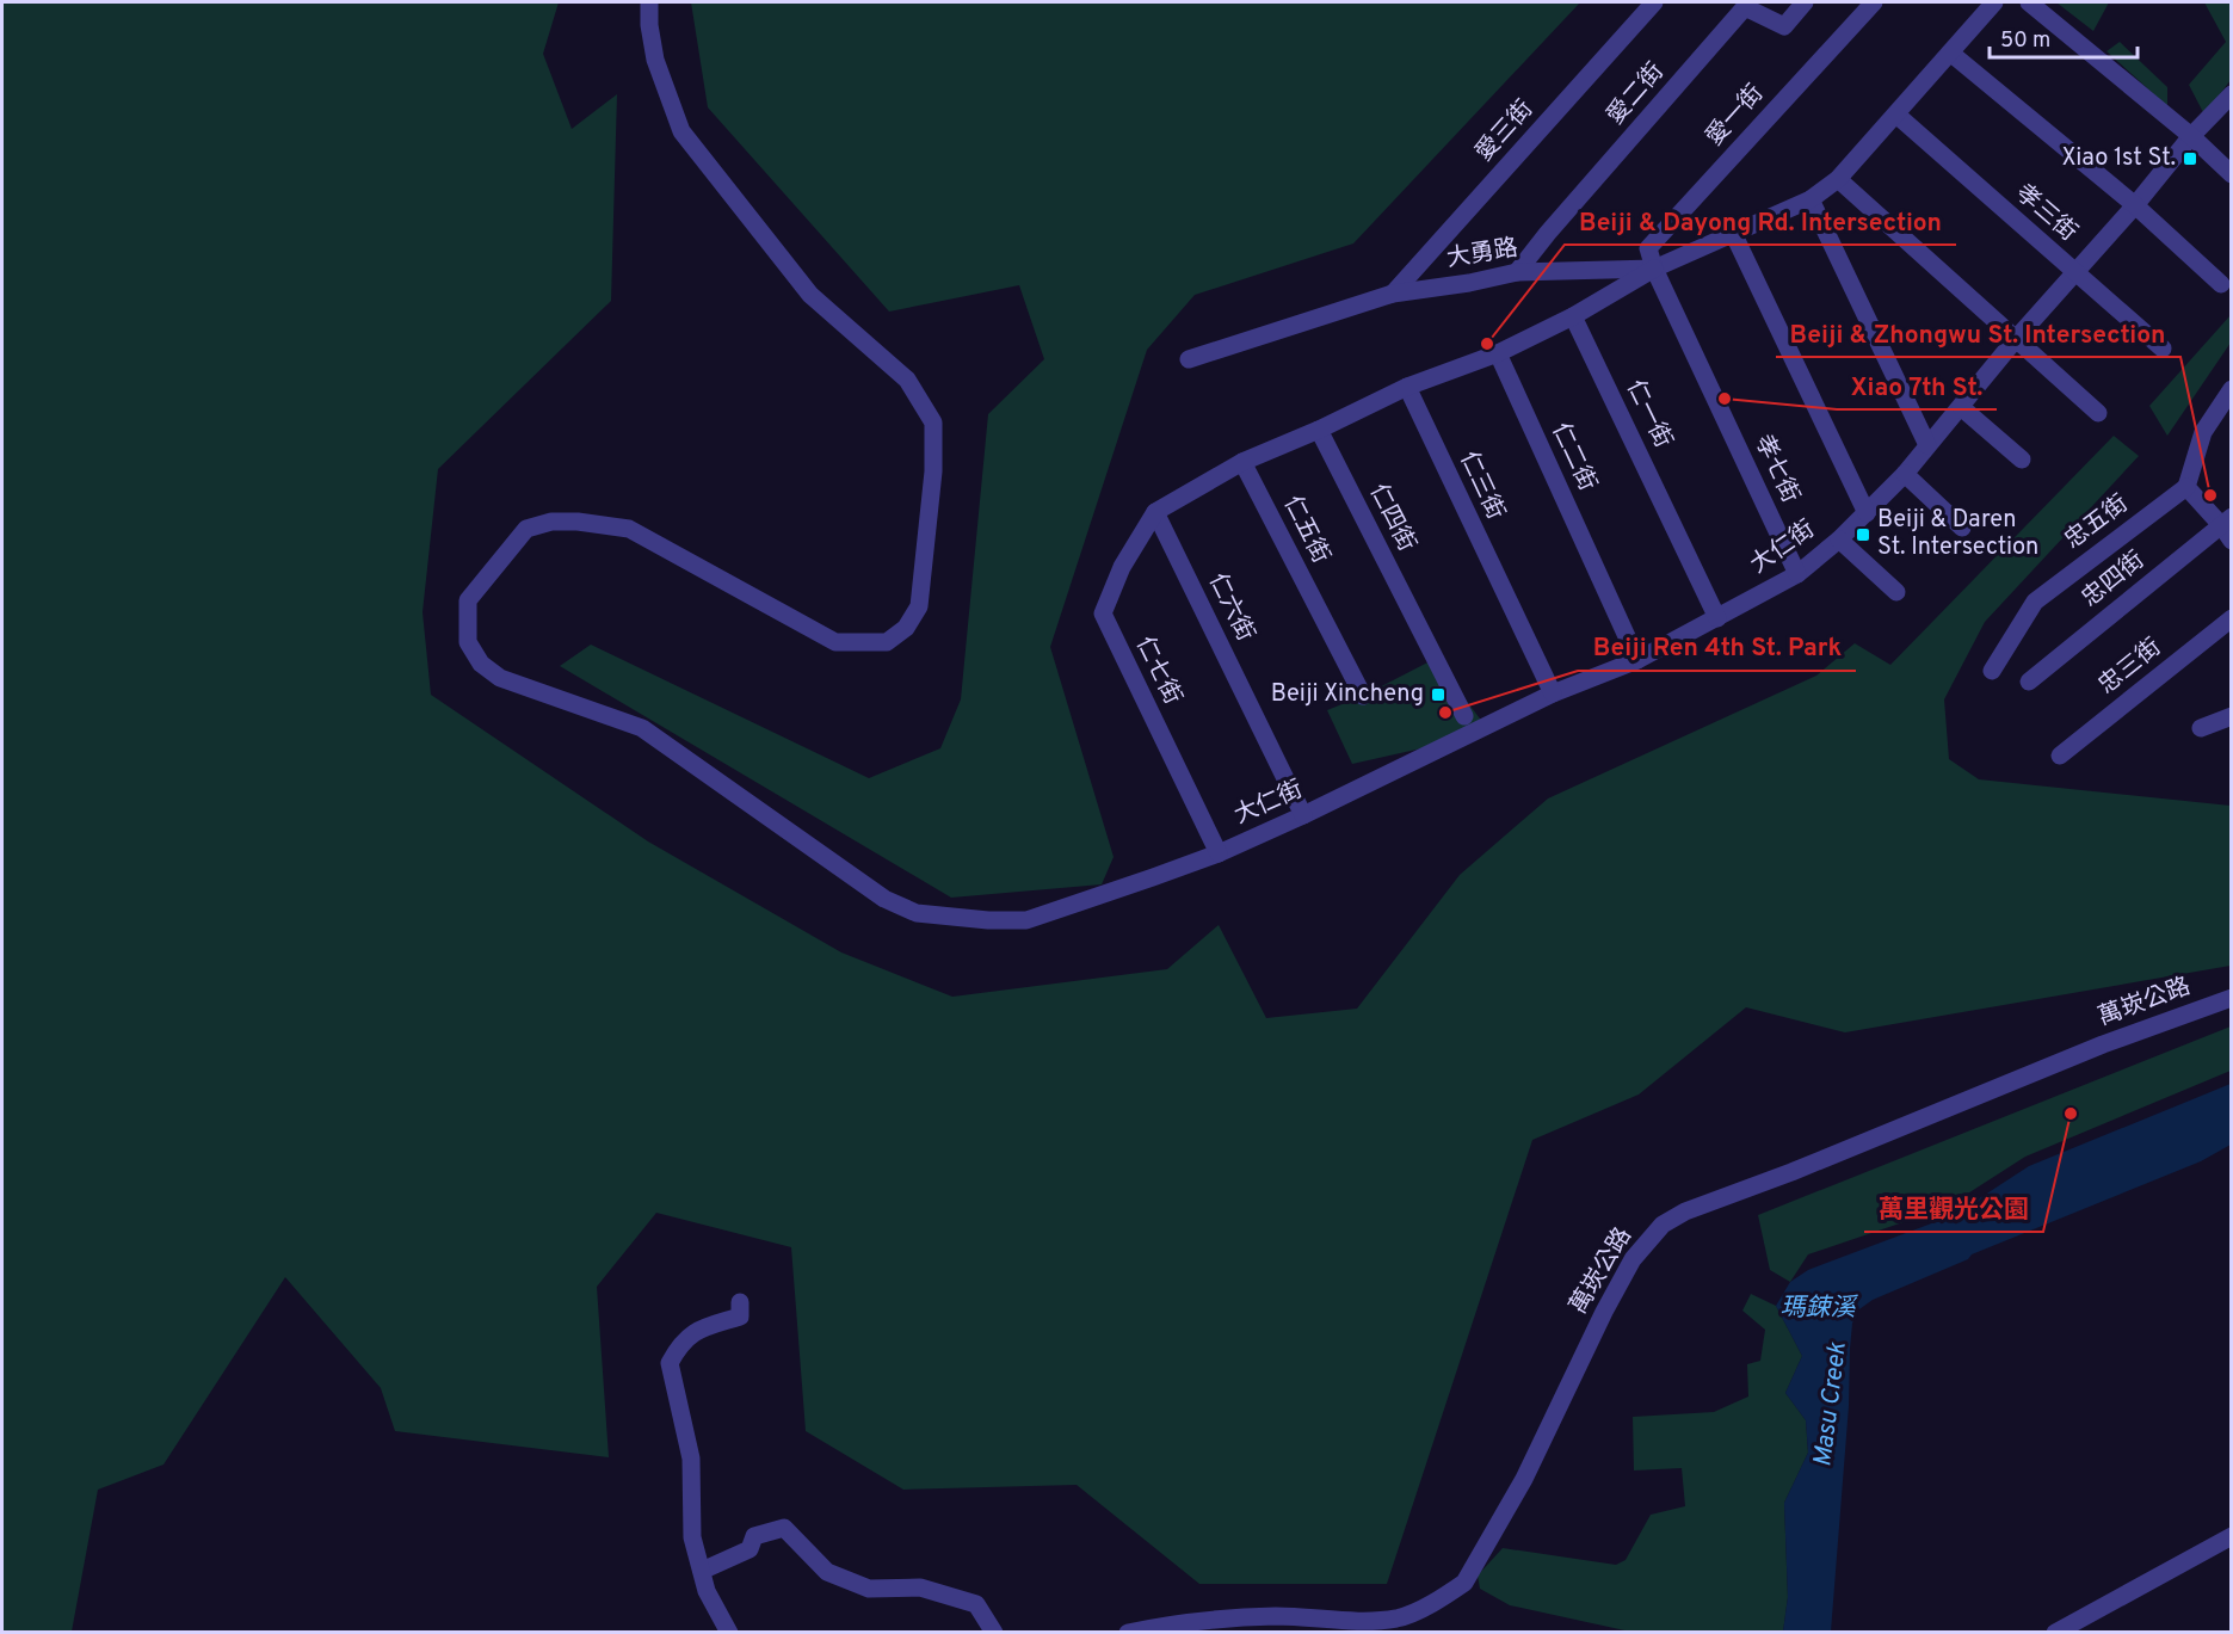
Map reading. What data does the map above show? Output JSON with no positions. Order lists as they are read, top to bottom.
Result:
{
  "streets": {
    "street": [
      "愛二街",
      "愛一街",
      "愛三街",
      "孝三街",
      "大勇路",
      "仁一街",
      "仁二街",
      "孝七街",
      "仁三街",
      "仁四街",
      "忠五街",
      "仁五街",
      "大仁街",
      "忠四街",
      "仁六街",
      "忠三街",
      "仁七街",
      "萬崁公路"
    ]
  },
  "crossings": [
    ["愛二街", "大勇路"],
    ["愛一街", "大勇路"],
    ["愛一街", "孝七街"],
    ["愛三街", "大勇路"],
    ["孝三街", "大勇路"],
    ["孝三街", "大仁街"],
    ["大勇路", "孝七街"],
    ["仁一街", "大仁街"],
    ["仁二街", "大仁街"],
    ["孝七街", "大仁街"],
    ["仁三街", "大仁街"],
    ["大仁街", "仁六街"],
    ["大仁街", "仁七街"],
    ["仁六街", "仁七街"]
  ],
  "water": ["瑪鋉溪", "Masu Creek"],
  "places": {
    "transit": ["Xiao 1st St.", "Beiji & Daren St. Intersection", "Beiji Xincheng"],
    "other": [
      "Beiji & Dayong Rd. Intersection",
      "Xiao 7th St.",
      "Beiji & Zhongwu St. Intersection",
      "Beiji Ren 4th St. Park",
      "萬里觀光公園"
    ]
  },
  "scale_bar": "50 m"
}
